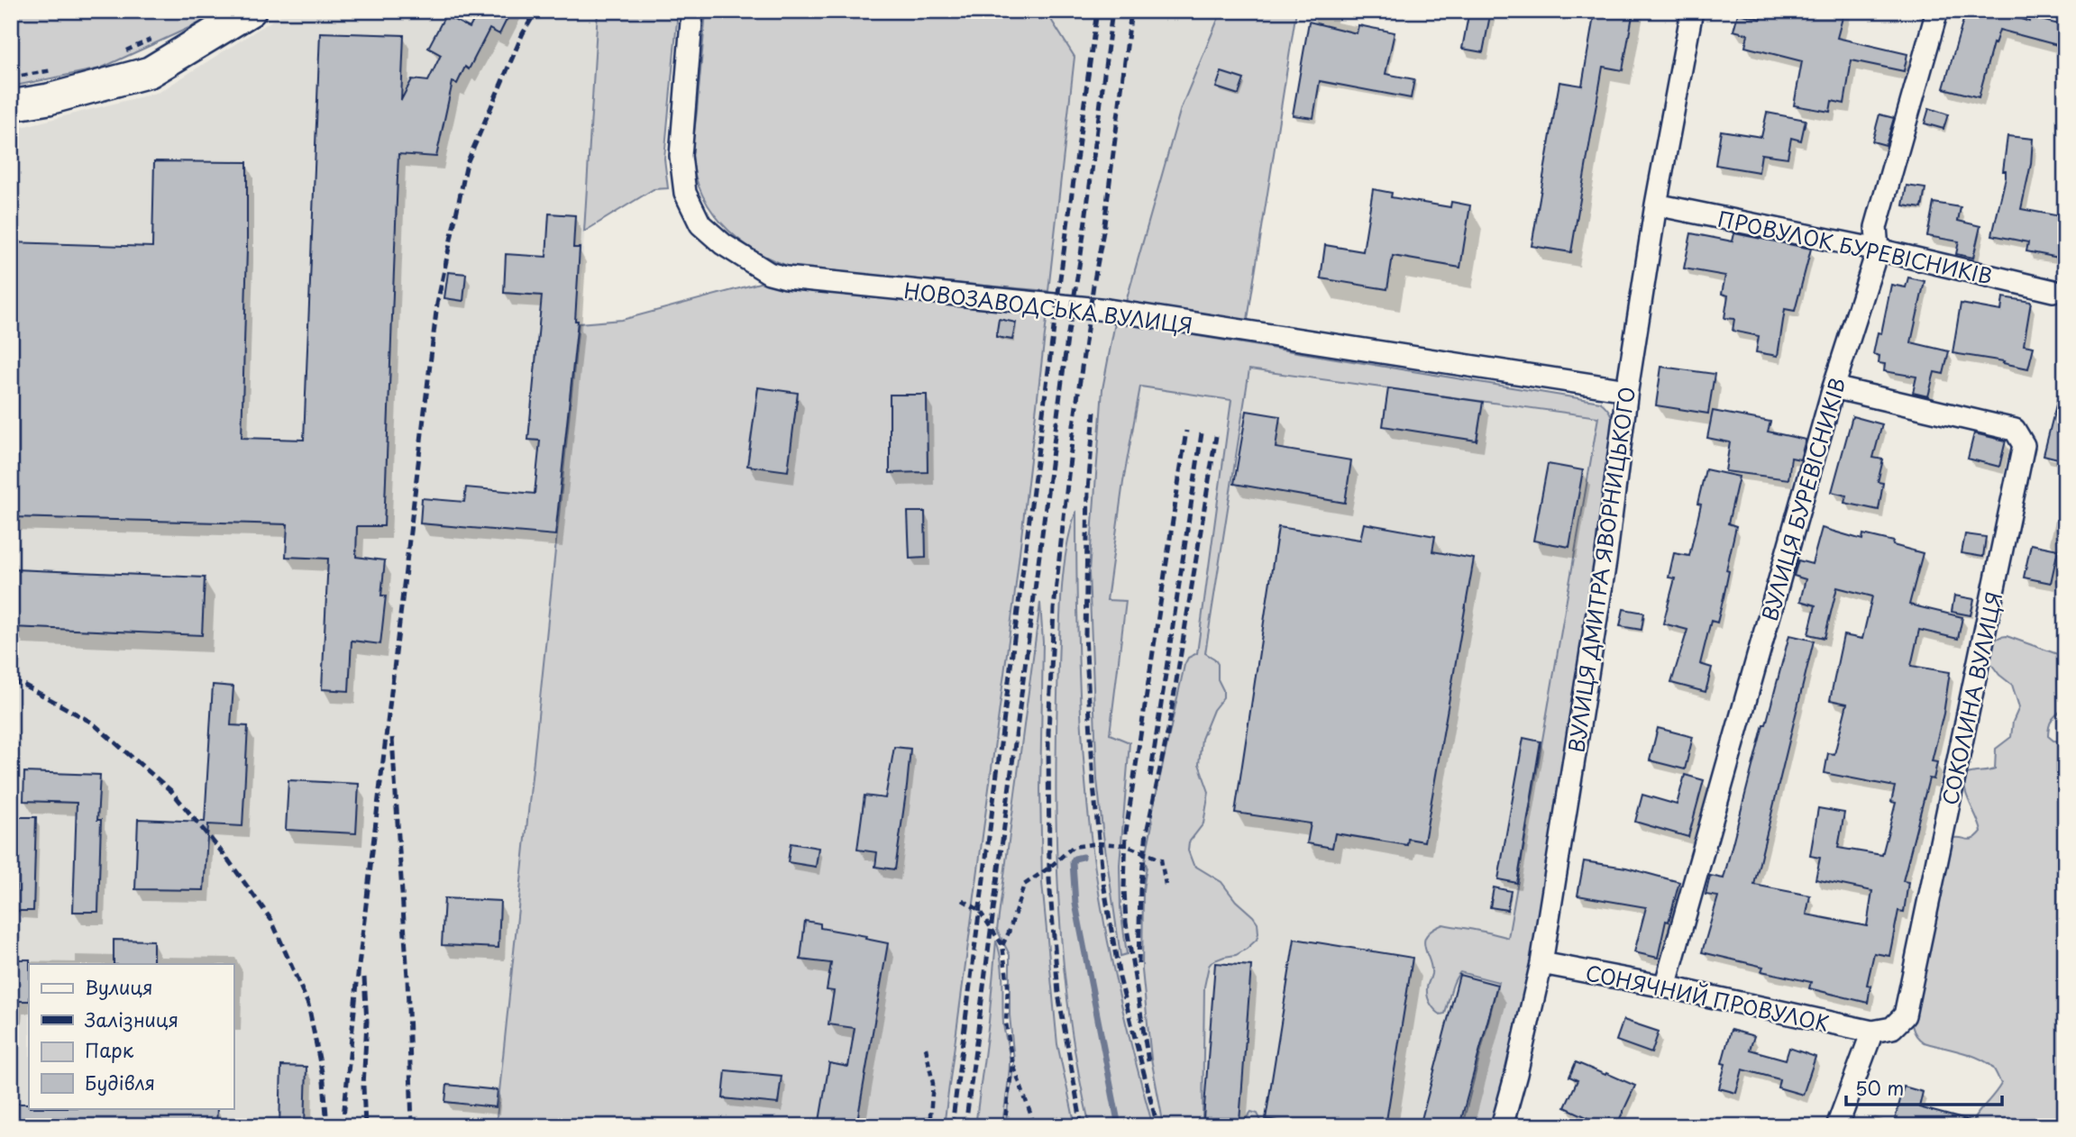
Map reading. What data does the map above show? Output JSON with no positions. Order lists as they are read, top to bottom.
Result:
{
  "streets": {
    "street": [
      "ПРОВУЛОК БУРЕВІСНИКІВ",
      "НОВОЗАВОДСЬКА ВУЛИЦЯ",
      "ВУЛИЦЯ БУРЕВІСНИКІВ",
      "ВУЛИЦЯ ДМИТРА ЯВОРНИЦЬКОГО",
      "СОКОЛИНА ВУЛИЦЯ",
      "СОНЯЧНИЙ ПРОВУЛОК"
    ]
  },
  "crossings": [
    ["ПРОВУЛОК БУРЕВІСНИКІВ", "ВУЛИЦЯ БУРЕВІСНИКІВ"],
    ["ПРОВУЛОК БУРЕВІСНИКІВ", "ВУЛИЦЯ ДМИТРА ЯВОРНИЦЬКОГО"],
    ["НОВОЗАВОДСЬКА ВУЛИЦЯ", "ВУЛИЦЯ ДМИТРА ЯВОРНИЦЬКОГО"],
    ["ВУЛИЦЯ БУРЕВІСНИКІВ", "СОКОЛИНА ВУЛИЦЯ"],
    ["ВУЛИЦЯ БУРЕВІСНИКІВ", "СОНЯЧНИЙ ПРОВУЛОК"],
    ["ВУЛИЦЯ ДМИТРА ЯВОРНИЦЬКОГО", "СОНЯЧНИЙ ПРОВУЛОК"],
    ["СОКОЛИНА ВУЛИЦЯ", "СОНЯЧНИЙ ПРОВУЛОК"]
  ],
  "legend": [
    "Вулиця",
    "Залізниця",
    "Парк",
    "Будівля"
  ],
  "scale_bar": "50 m"
}
